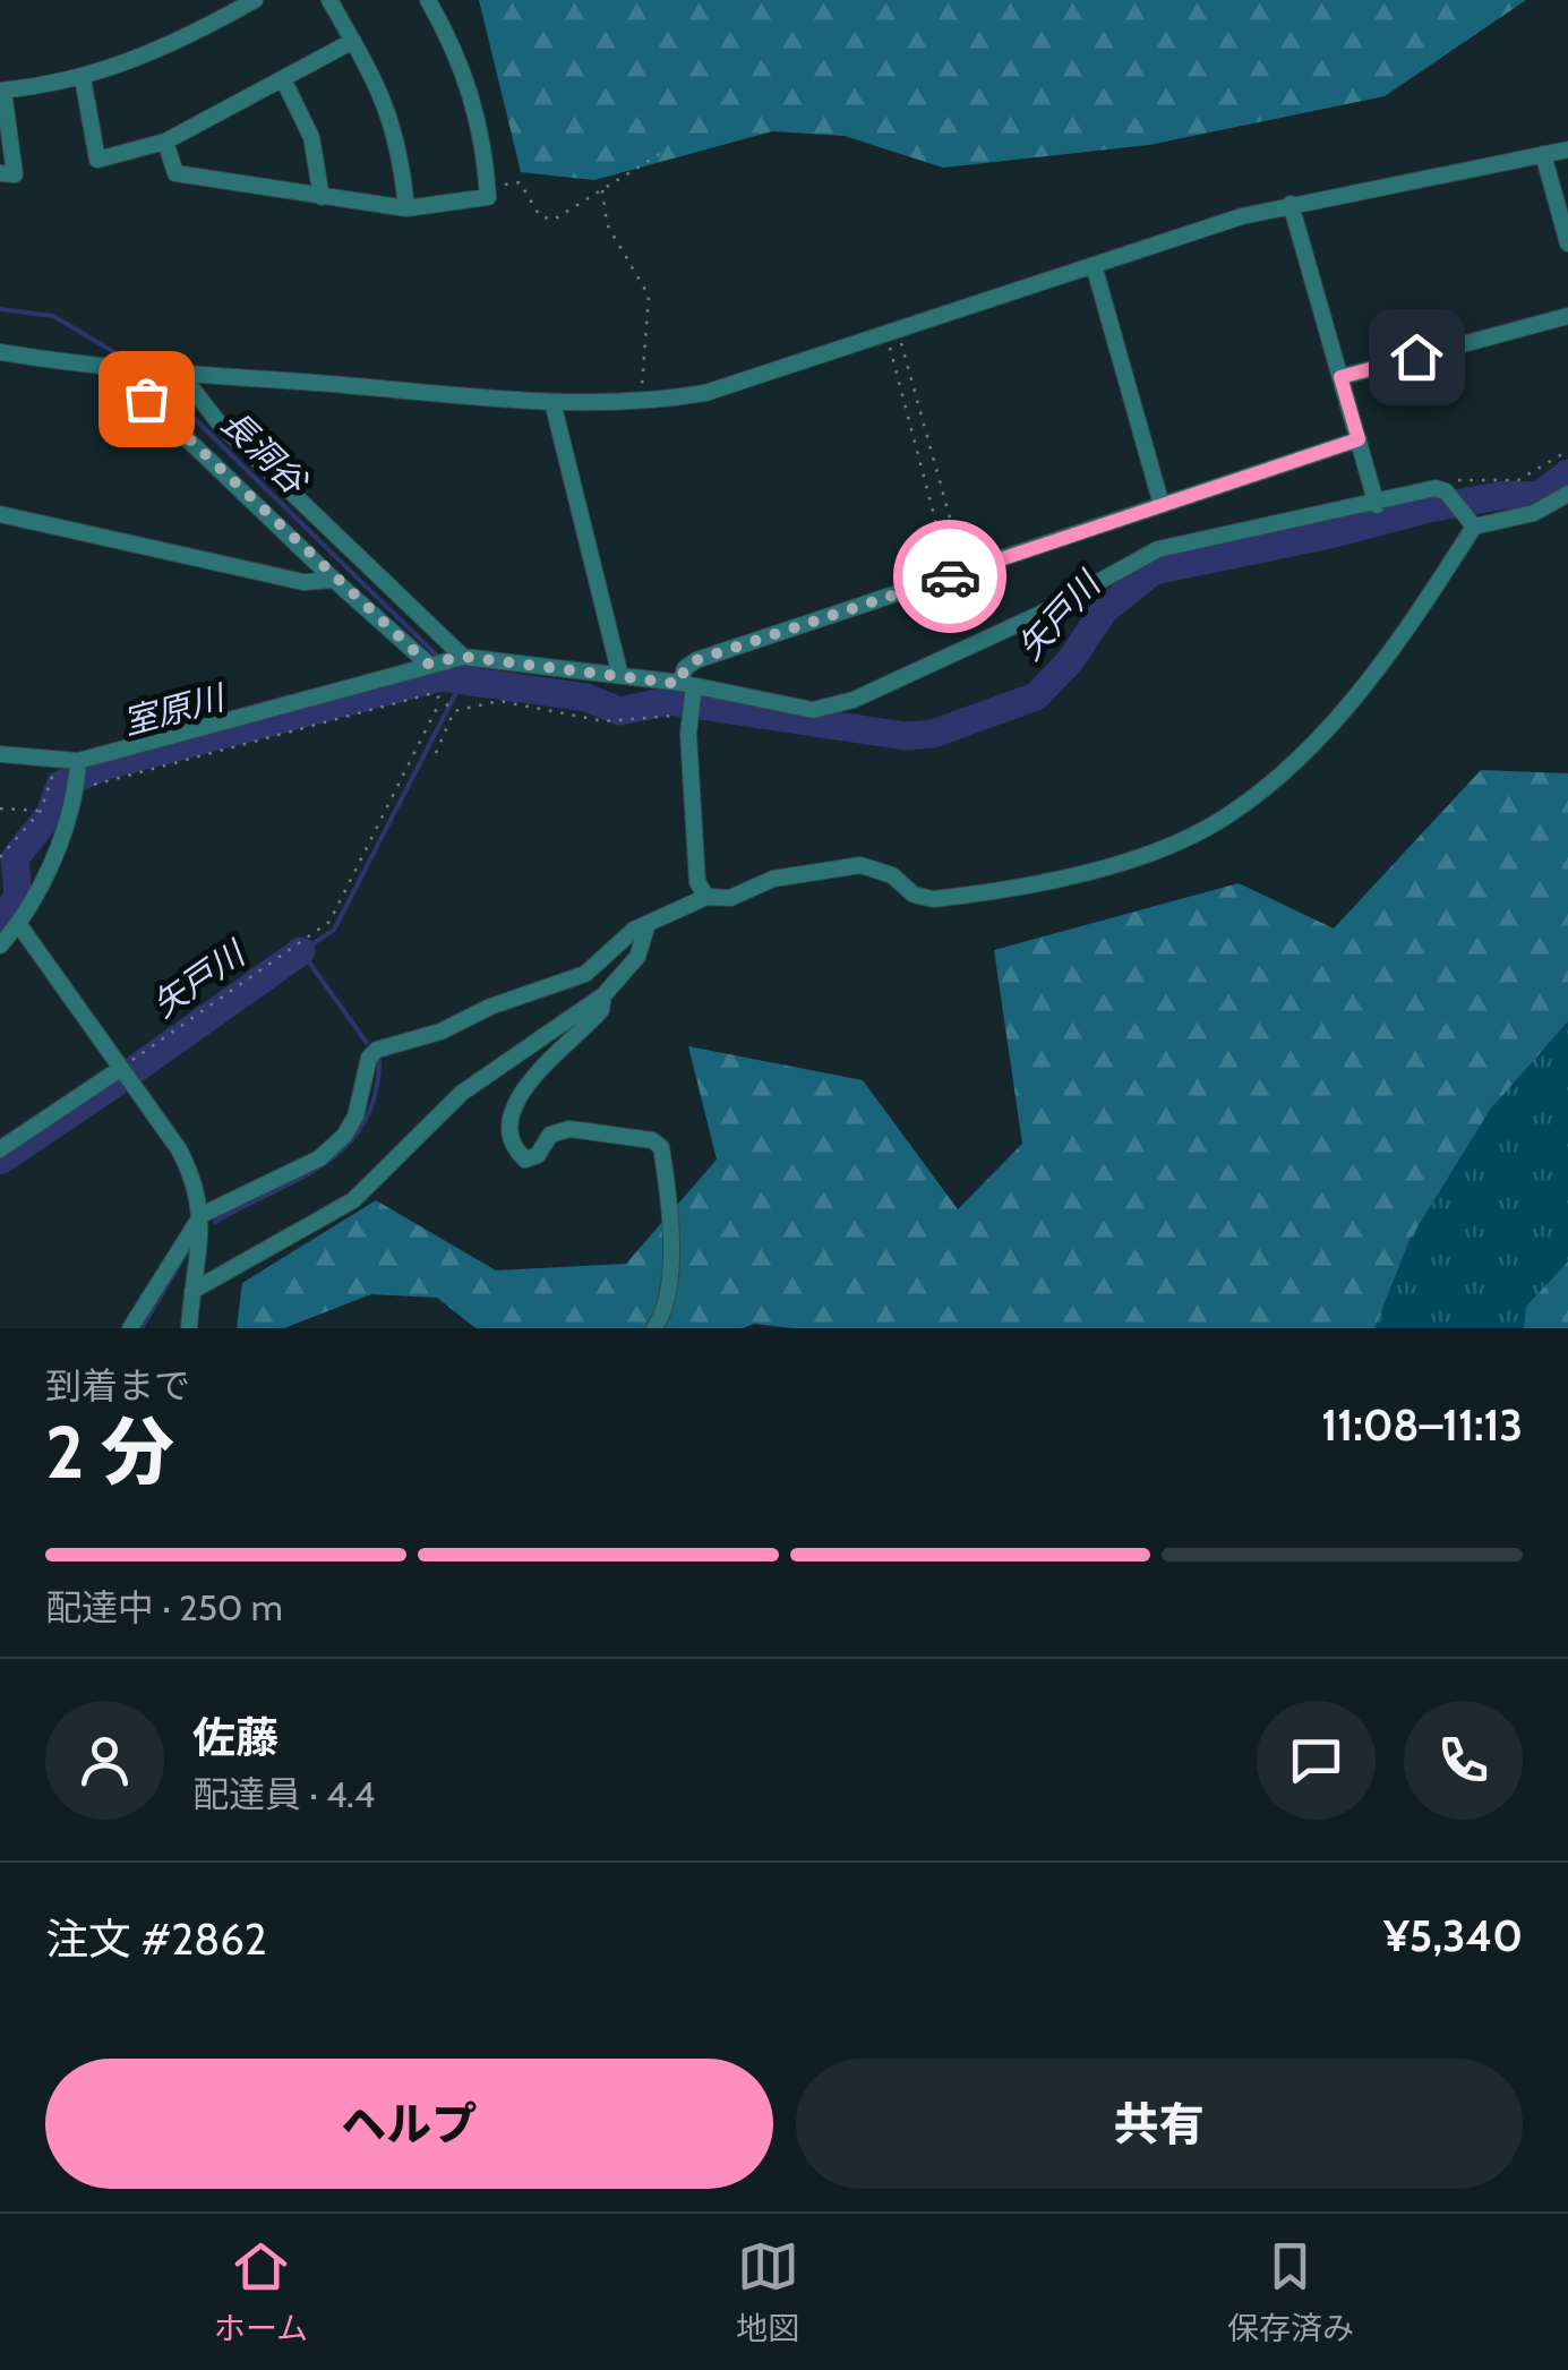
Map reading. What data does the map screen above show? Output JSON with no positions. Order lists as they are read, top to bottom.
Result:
{
  "water": ["長洞谷", "矢戸川", "室原川"],
  "page": {
    "heading": ["2 分", "到着まで", "11:08–11:13"],
    "panel": [
      "佐藤",
      "配達員 · 4.4",
      "注文 #2862",
      "¥5,340"
    ],
    "bar": "配達中 · 250 m",
    "buttons": ["ヘルプ", "共有"],
    "tabs": ["ホーム", "地図", "保存済み"]
  }
}
